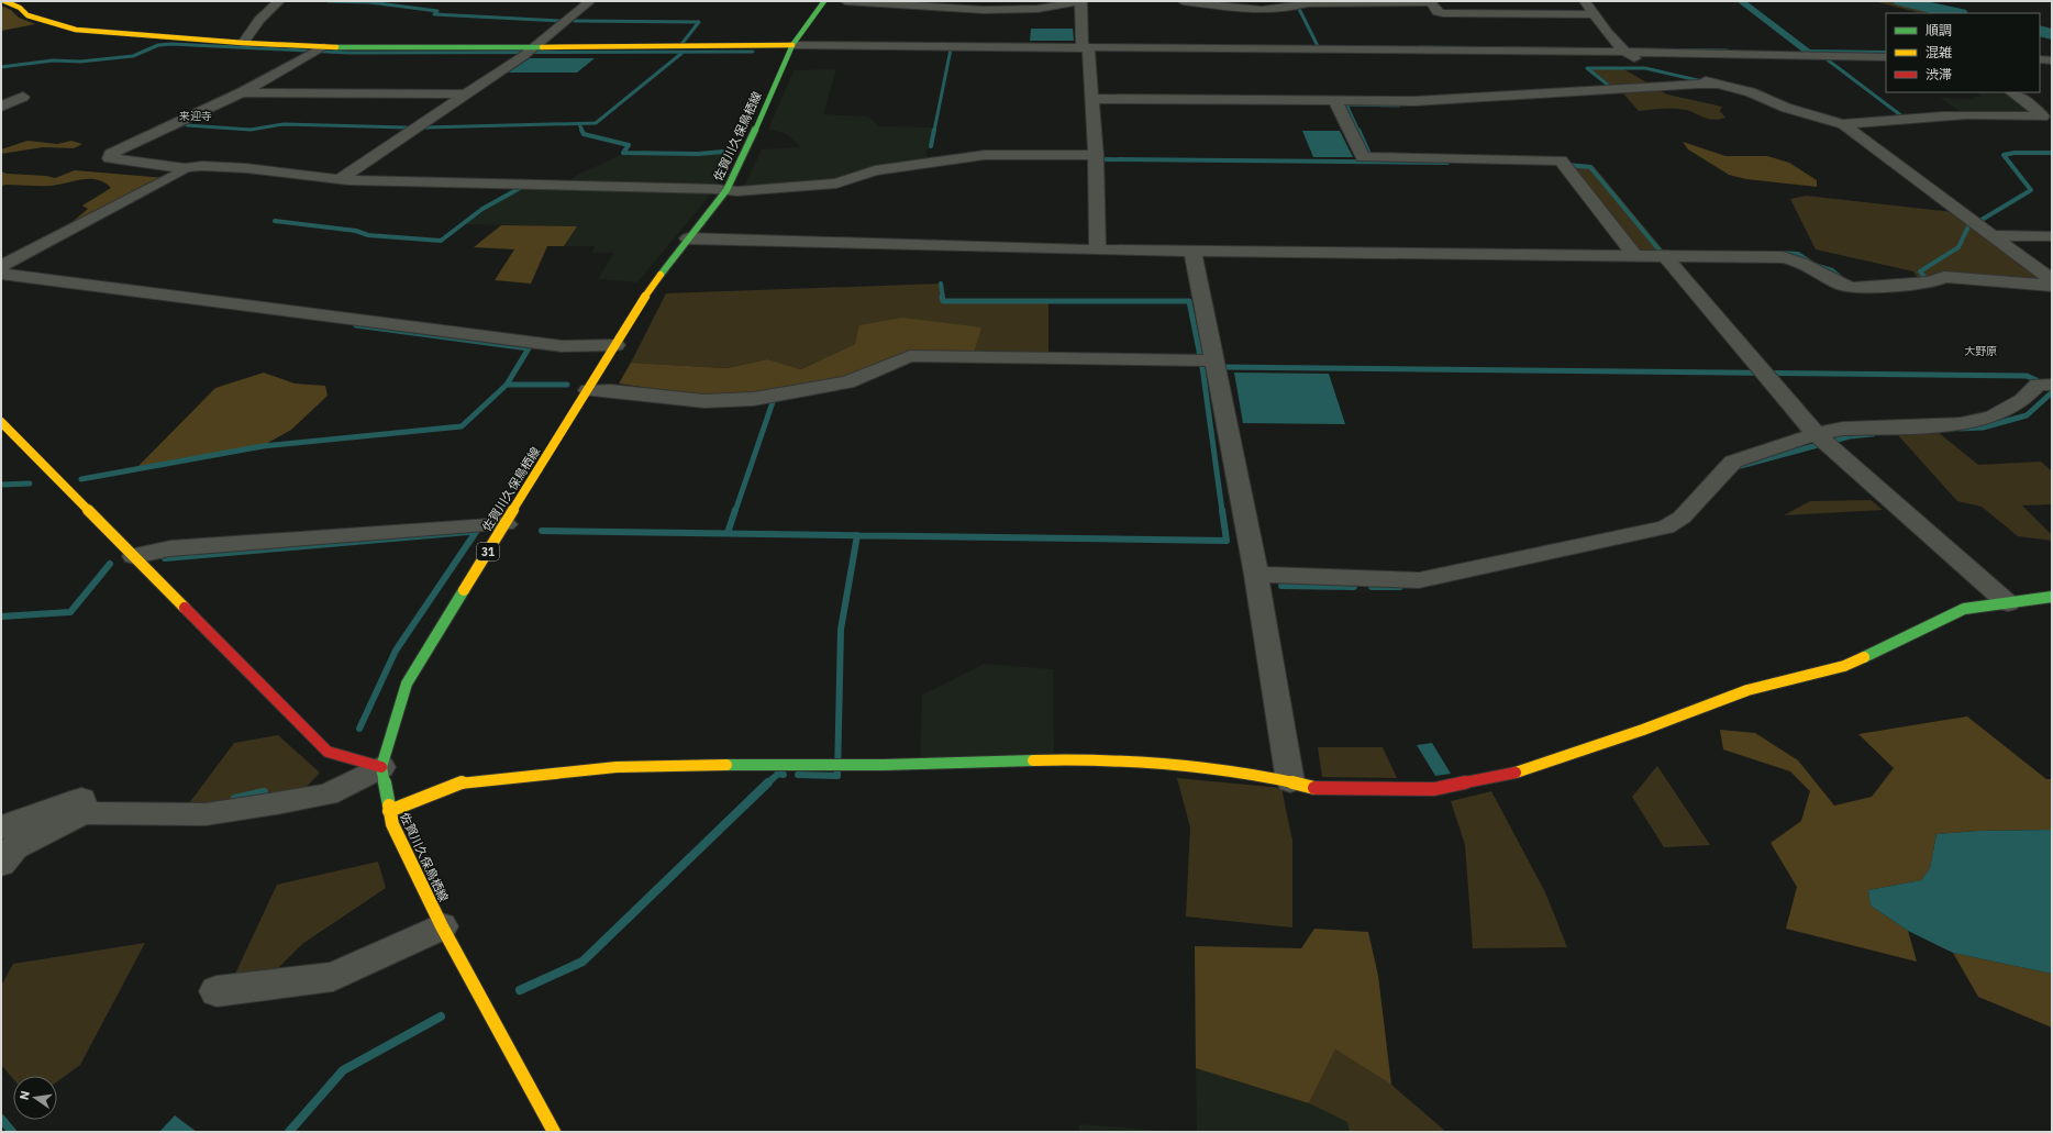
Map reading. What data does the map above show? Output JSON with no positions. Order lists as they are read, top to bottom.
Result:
{
  "streets": {
    "street": ["佐賀川久保鳥栖線", "31"]
  },
  "districts": ["来迎寺", "大野原"],
  "legend": ["順調", "混雑", "渋滞"],
  "north": "left"
}
